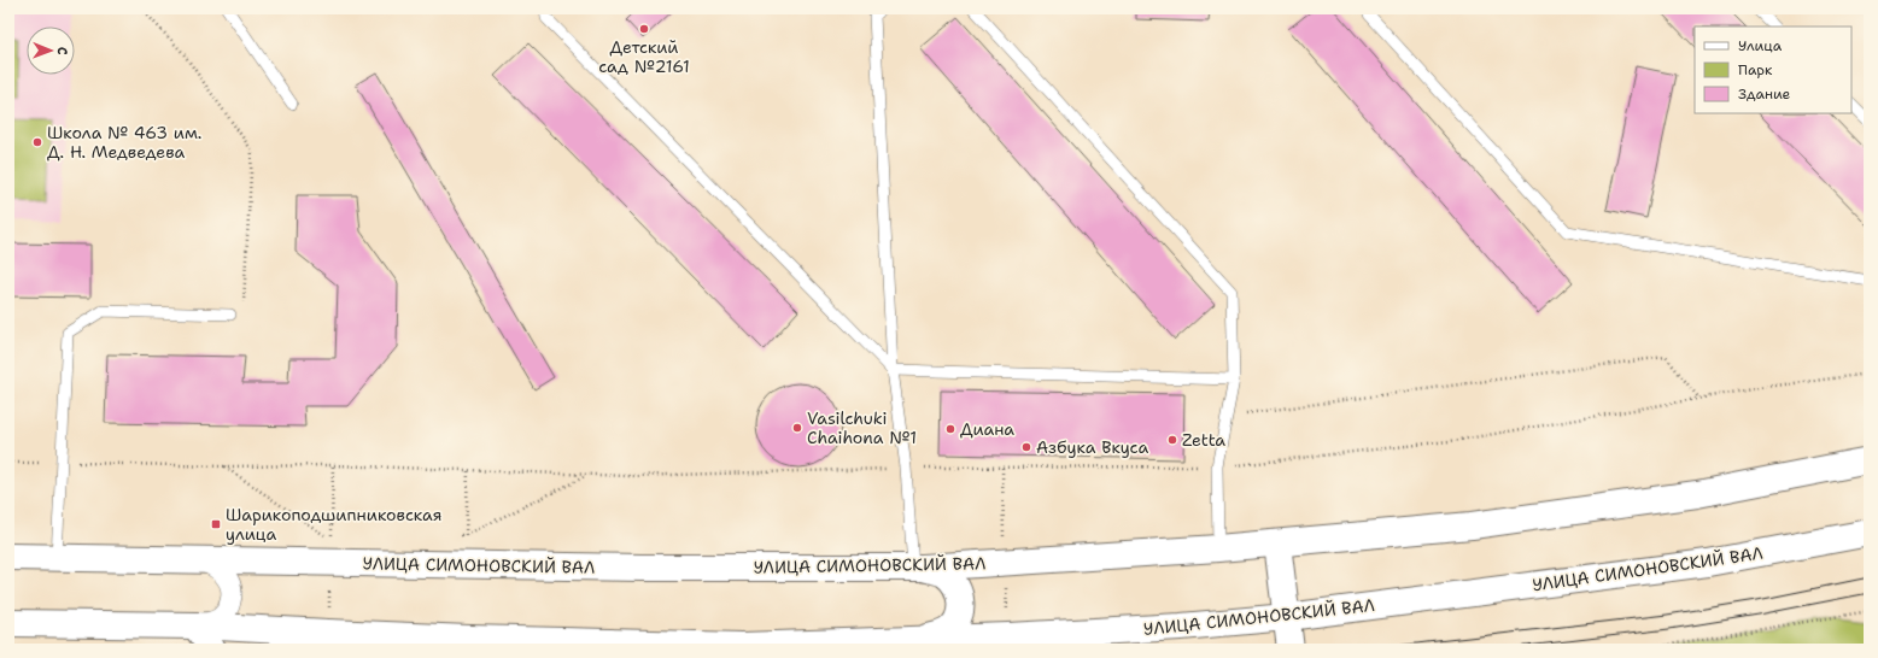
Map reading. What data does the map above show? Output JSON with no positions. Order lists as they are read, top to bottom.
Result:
{
  "streets": {
    "main road": ["УЛИЦА СИМОНОВСКИЙ ВАЛ"]
  },
  "places": {
    "other": [
      "Детский сад №2161",
      "Школа № 463 им. Д. Н. Медведева",
      "Vasilchuki Chaihona №1",
      "Диана",
      "Zetta",
      "Азбука Вкуса"
    ],
    "transit": ["Шарикоподшипниковская улица"]
  },
  "legend": ["Улица", "Парк", "Здание"],
  "north": "right"
}
